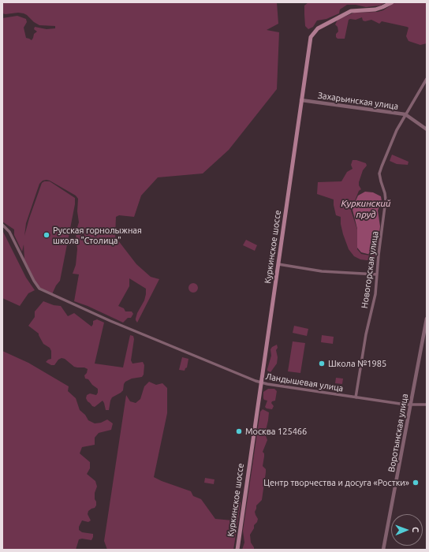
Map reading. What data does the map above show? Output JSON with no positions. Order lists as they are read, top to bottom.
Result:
{
  "streets": {
    "main road": ["Куркинское шоссе"],
    "street": [
      "Захарьинская улица",
      "Новогорская улица",
      "Ландышевая улица",
      "Воротынская улица"
    ]
  },
  "crossings": [
    ["Захарьинская улица", "Куркинское шоссе"],
    ["Захарьинская улица", "Новогорская улица"],
    ["Куркинское шоссе", "Ландышевая улица"],
    ["Новогорская улица", "Ландышевая улица"],
    ["Ландышевая улица", "Воротынская улица"]
  ],
  "water": ["Куркинский пруд"],
  "places": [
    "Русская горнолыжная школа \"Столица\"",
    "Школа №1985",
    "Москва 125466",
    "Центр творчества и досуга «Ростки»"
  ],
  "north": "right"
}
